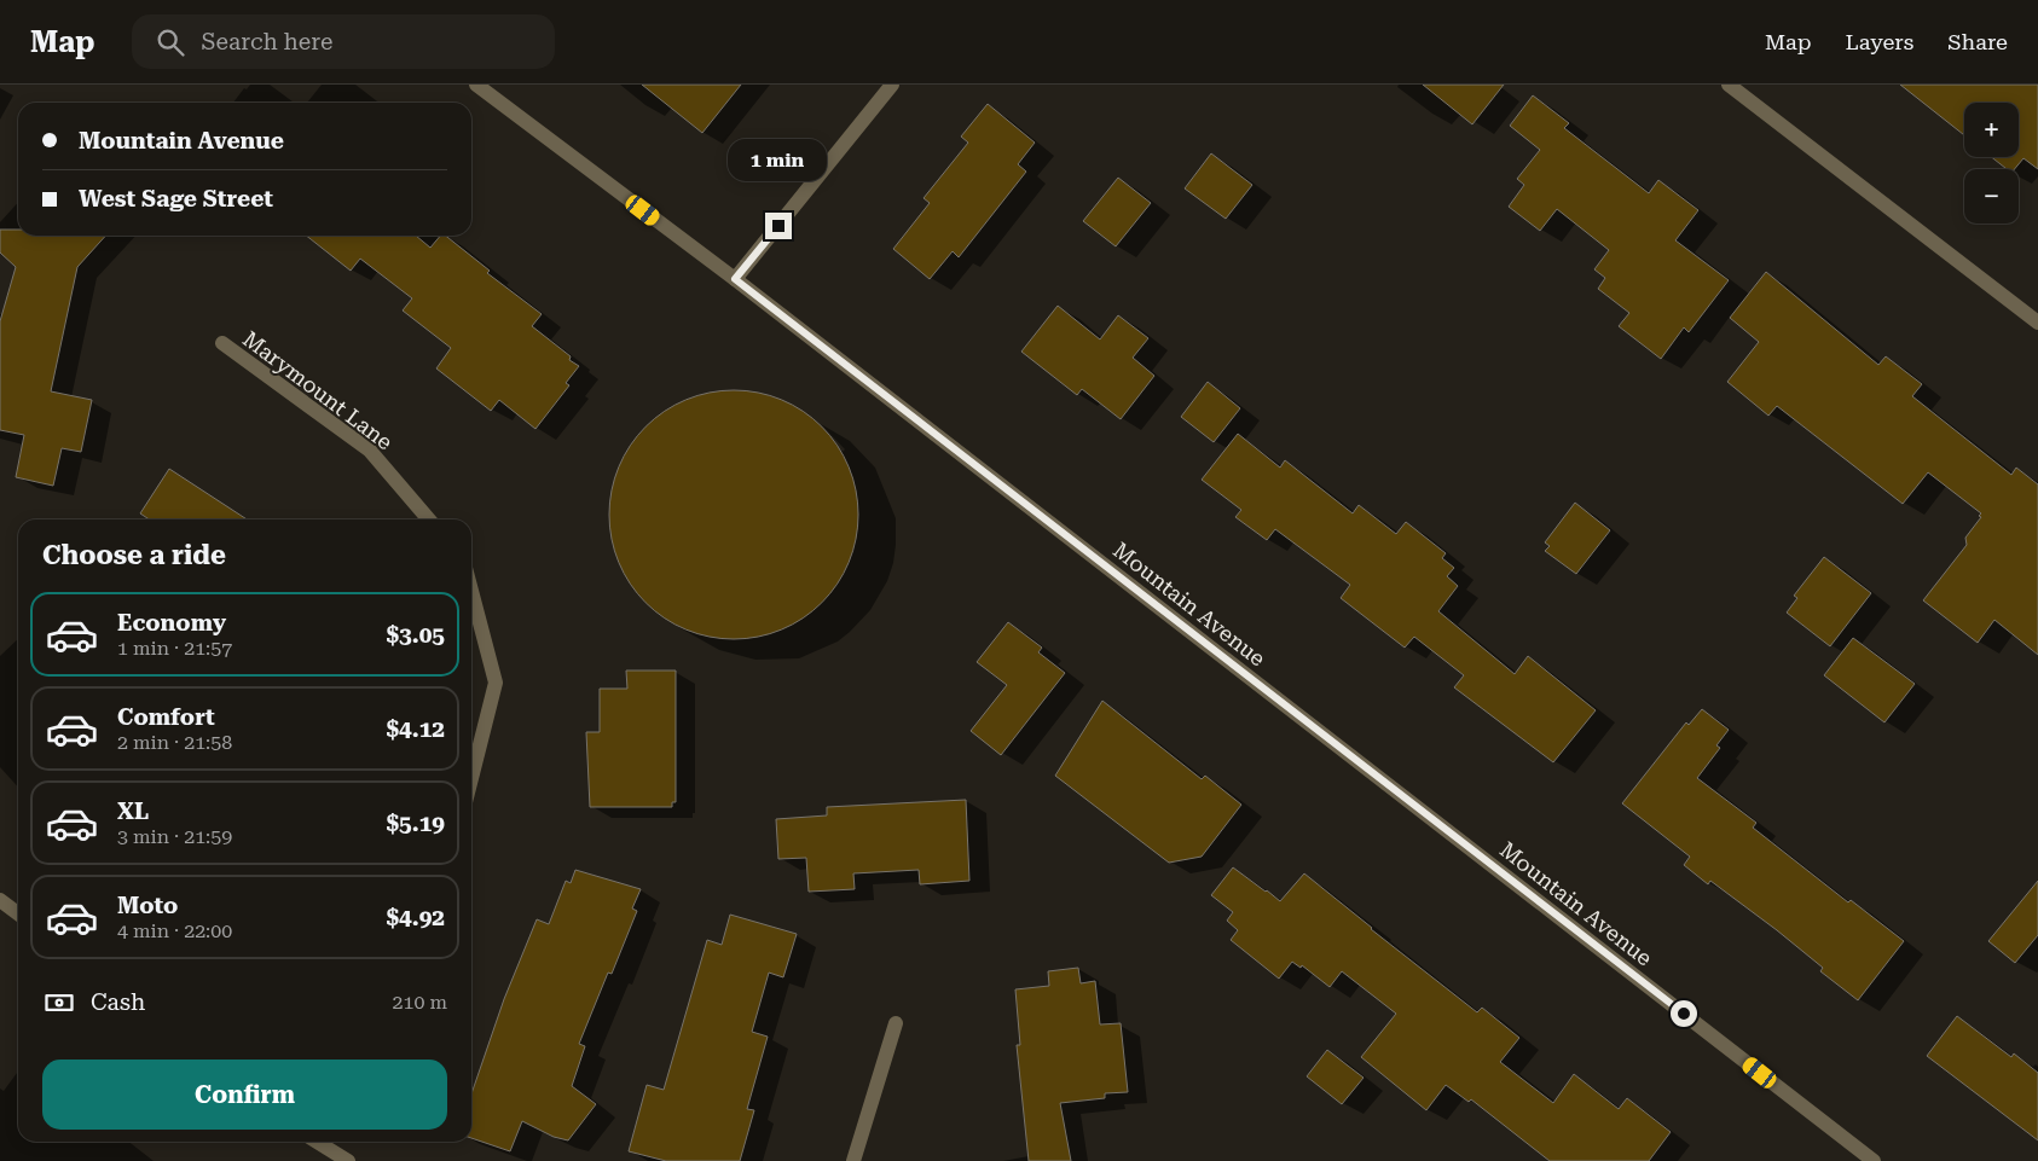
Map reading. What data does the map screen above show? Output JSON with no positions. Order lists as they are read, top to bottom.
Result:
{
  "streets": {
    "street": ["Marymount Lane", "Mountain Avenue"]
  },
  "page": {
    "header": "Map",
    "search": "Search here",
    "nav": ["Map", "Layers", "Share"],
    "map_buttons": ["+", "−"],
    "banner": ["Mountain Avenue", "West Sage Street"],
    "bubble": "1 min",
    "heading": "Choose a ride",
    "list": [
      {
        "name": "Economy",
        "note": "1 min · 21:57",
        "value": "$3.05"
      },
      {
        "name": "Comfort",
        "note": "2 min · 21:58",
        "value": "$4.12"
      },
      {
        "name": "XL",
        "note": "3 min · 21:59",
        "value": "$5.19"
      },
      {
        "name": "Moto",
        "note": "4 min · 22:00",
        "value": "$4.92"
      }
    ],
    "pay": ["Cash", "210 m"],
    "buttons": "Confirm"
  }
}
